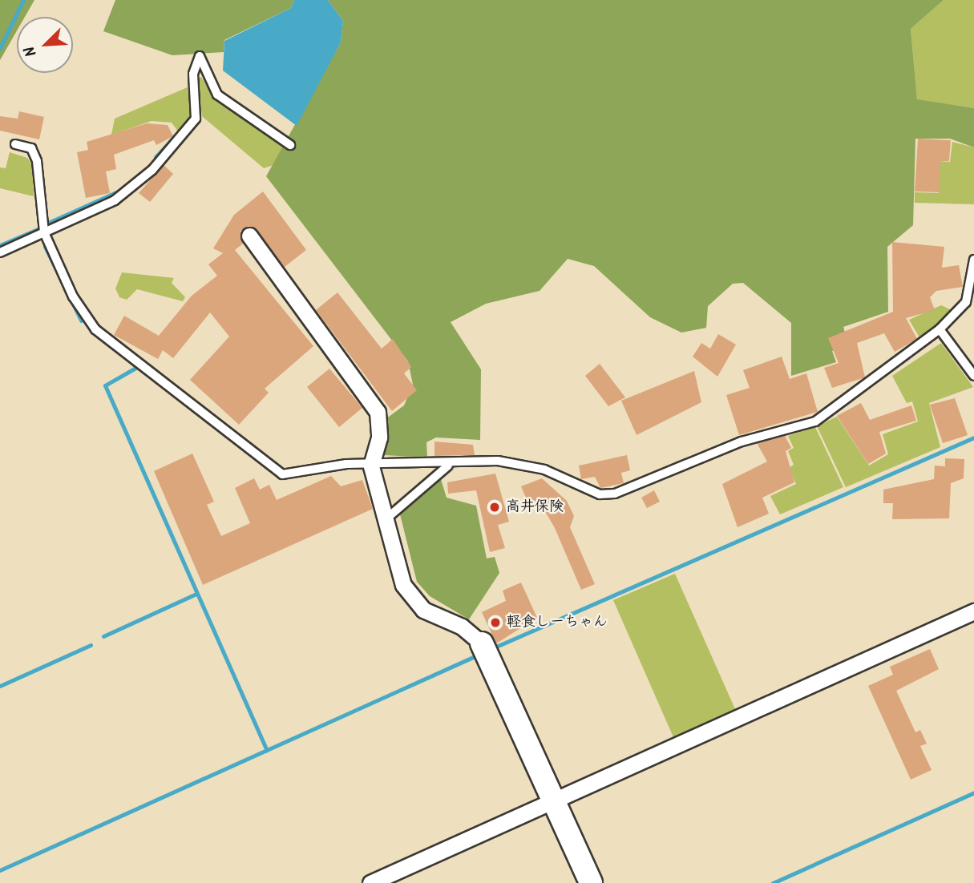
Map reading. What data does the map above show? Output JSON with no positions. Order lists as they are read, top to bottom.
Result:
{
  "places": ["高井保険", "軽食しーちゃん"],
  "north": "bottom left"
}
